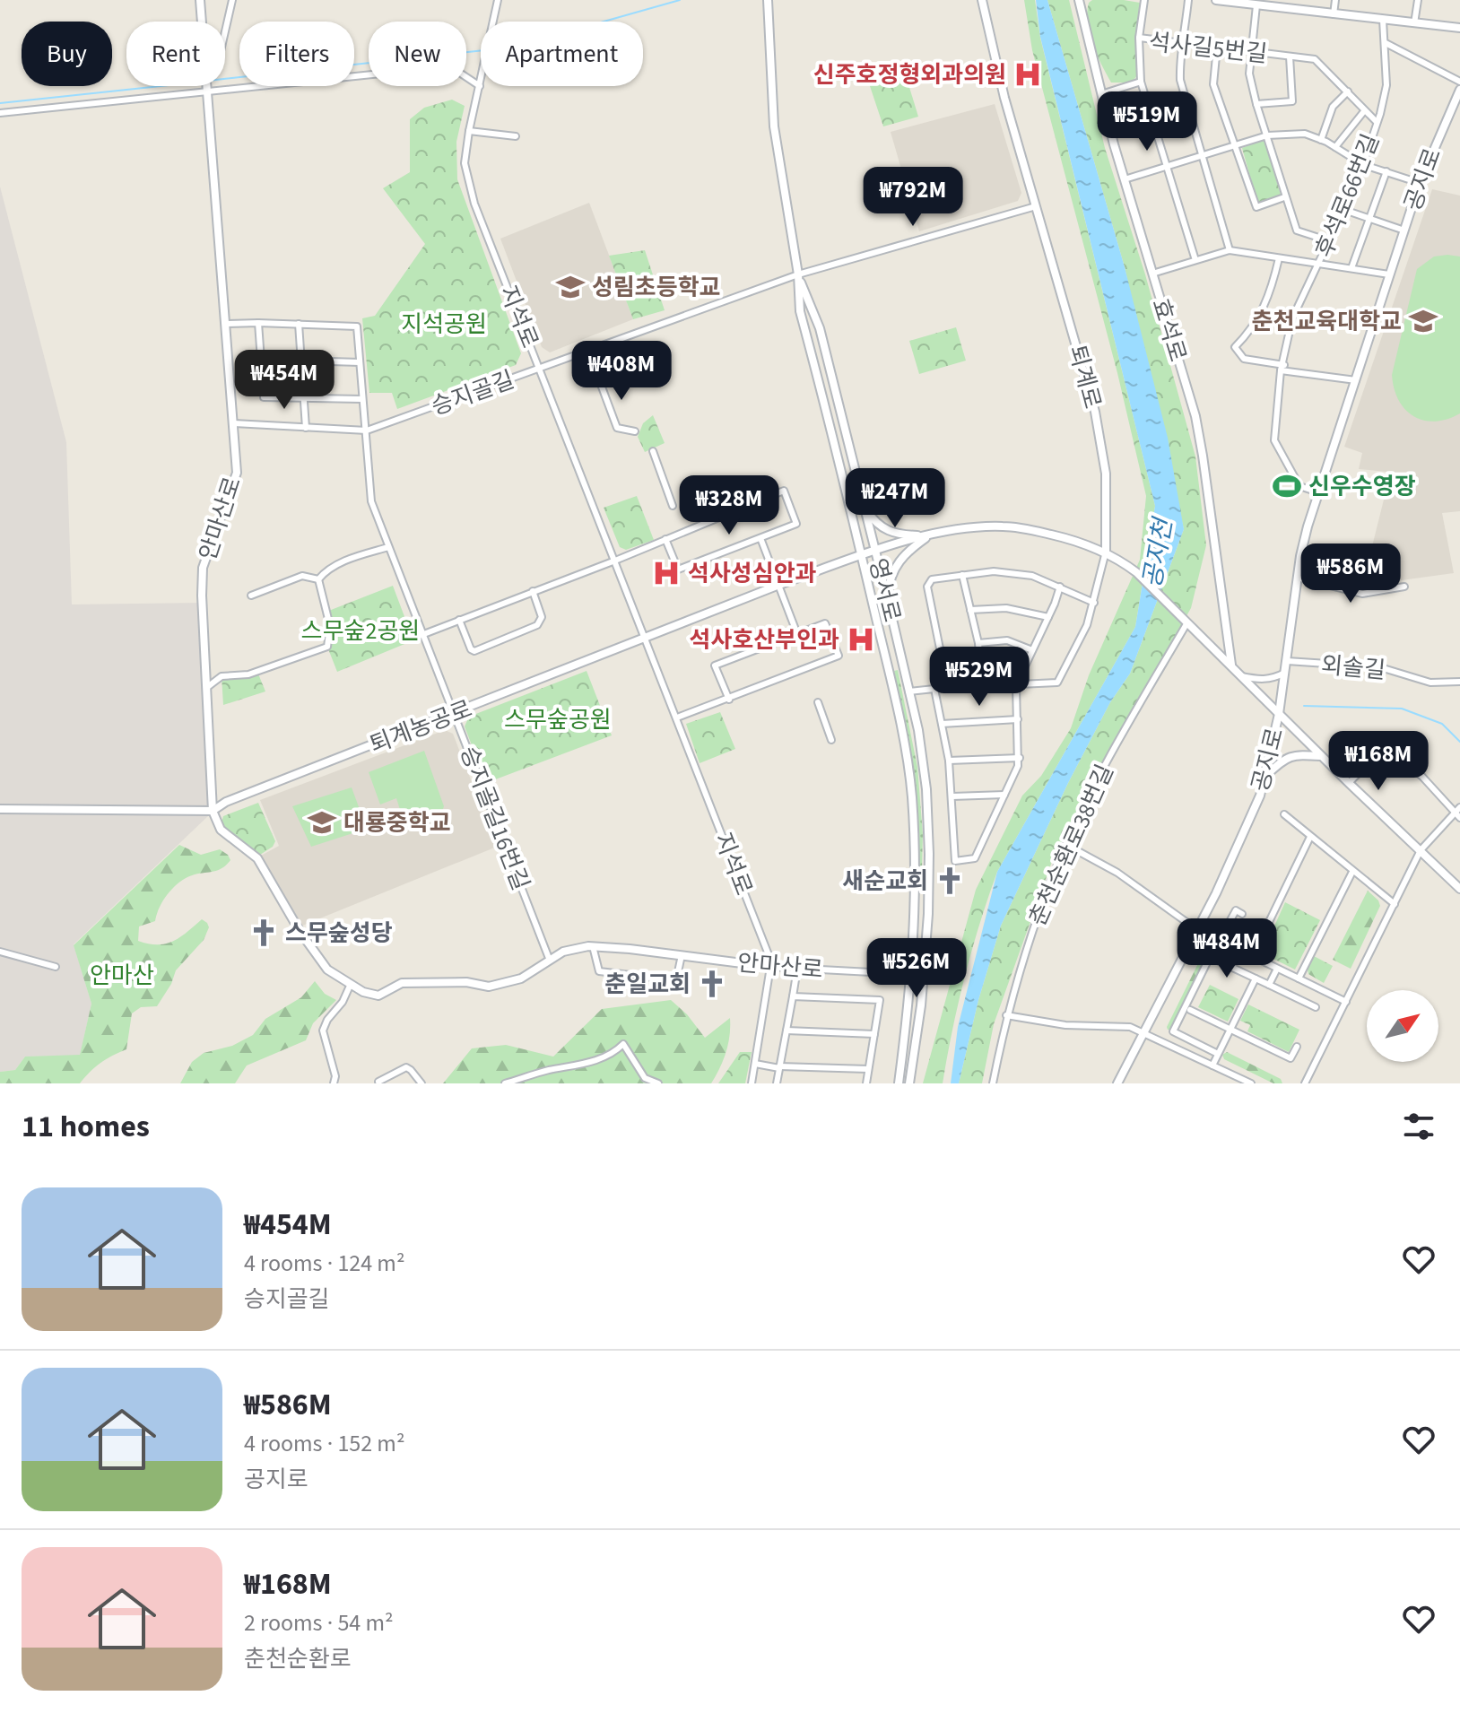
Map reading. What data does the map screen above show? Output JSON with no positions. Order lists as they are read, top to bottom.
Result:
{
  "streets": {
    "street": [
      "석사길5번길",
      "공지로",
      "후석로66번길",
      "지석로",
      "효석로",
      "퇴계로",
      "승지골길",
      "안마산로",
      "영서로",
      "외솔길",
      "퇴계농공로",
      "승지골길16번길",
      "춘천순환로38번길"
    ]
  },
  "crossings": [
    ["석사길5번길", "후석로66번길"],
    ["공지로", "후석로66번길"],
    ["공지로", "외솔길"],
    ["지석로", "승지골길"],
    ["지석로", "안마산로"],
    ["지석로", "퇴계농공로"],
    ["승지골길", "안마산로"],
    ["승지골길", "영서로"],
    ["승지골길", "승지골길16번길"],
    ["안마산로", "영서로"],
    ["안마산로", "퇴계농공로"],
    ["안마산로", "승지골길16번길"],
    ["영서로", "퇴계농공로"],
    ["퇴계농공로", "승지골길16번길"]
  ],
  "water": ["공지천"],
  "parks": [
    "지석공원",
    "스무숲2공원",
    "스무숲공원",
    "안마산"
  ],
  "places": {
    "hospital": ["신주호정형외과의원", "석사성심안과", "석사호산부인과"],
    "school or university": ["성림초등학교", "춘천교육대학교", "대룡중학교"],
    "sports": ["신우수영장"],
    "church": ["새순교회", "스무숲성당", "춘일교회"]
  },
  "north": "top right",
  "page": {
    "chip": [
      "Buy",
      "Rent",
      "Filters",
      "New",
      "Apartment"
    ],
    "price": [
      "₩519M",
      "₩792M",
      "₩408M",
      "₩454M",
      "₩247M",
      "₩328M",
      "₩586M",
      "₩529M",
      "₩168M",
      "₩484M",
      "₩526M"
    ],
    "heading": "11 homes",
    "list": [
      {
        "name": "₩454M",
        "note": "4 rooms · 124 m² · 승지골길"
      },
      {
        "name": "₩586M",
        "note": "4 rooms · 152 m² · 공지로"
      },
      {
        "name": "₩168M",
        "note": "2 rooms · 54 m² · 춘천순환로"
      }
    ]
  }
}
